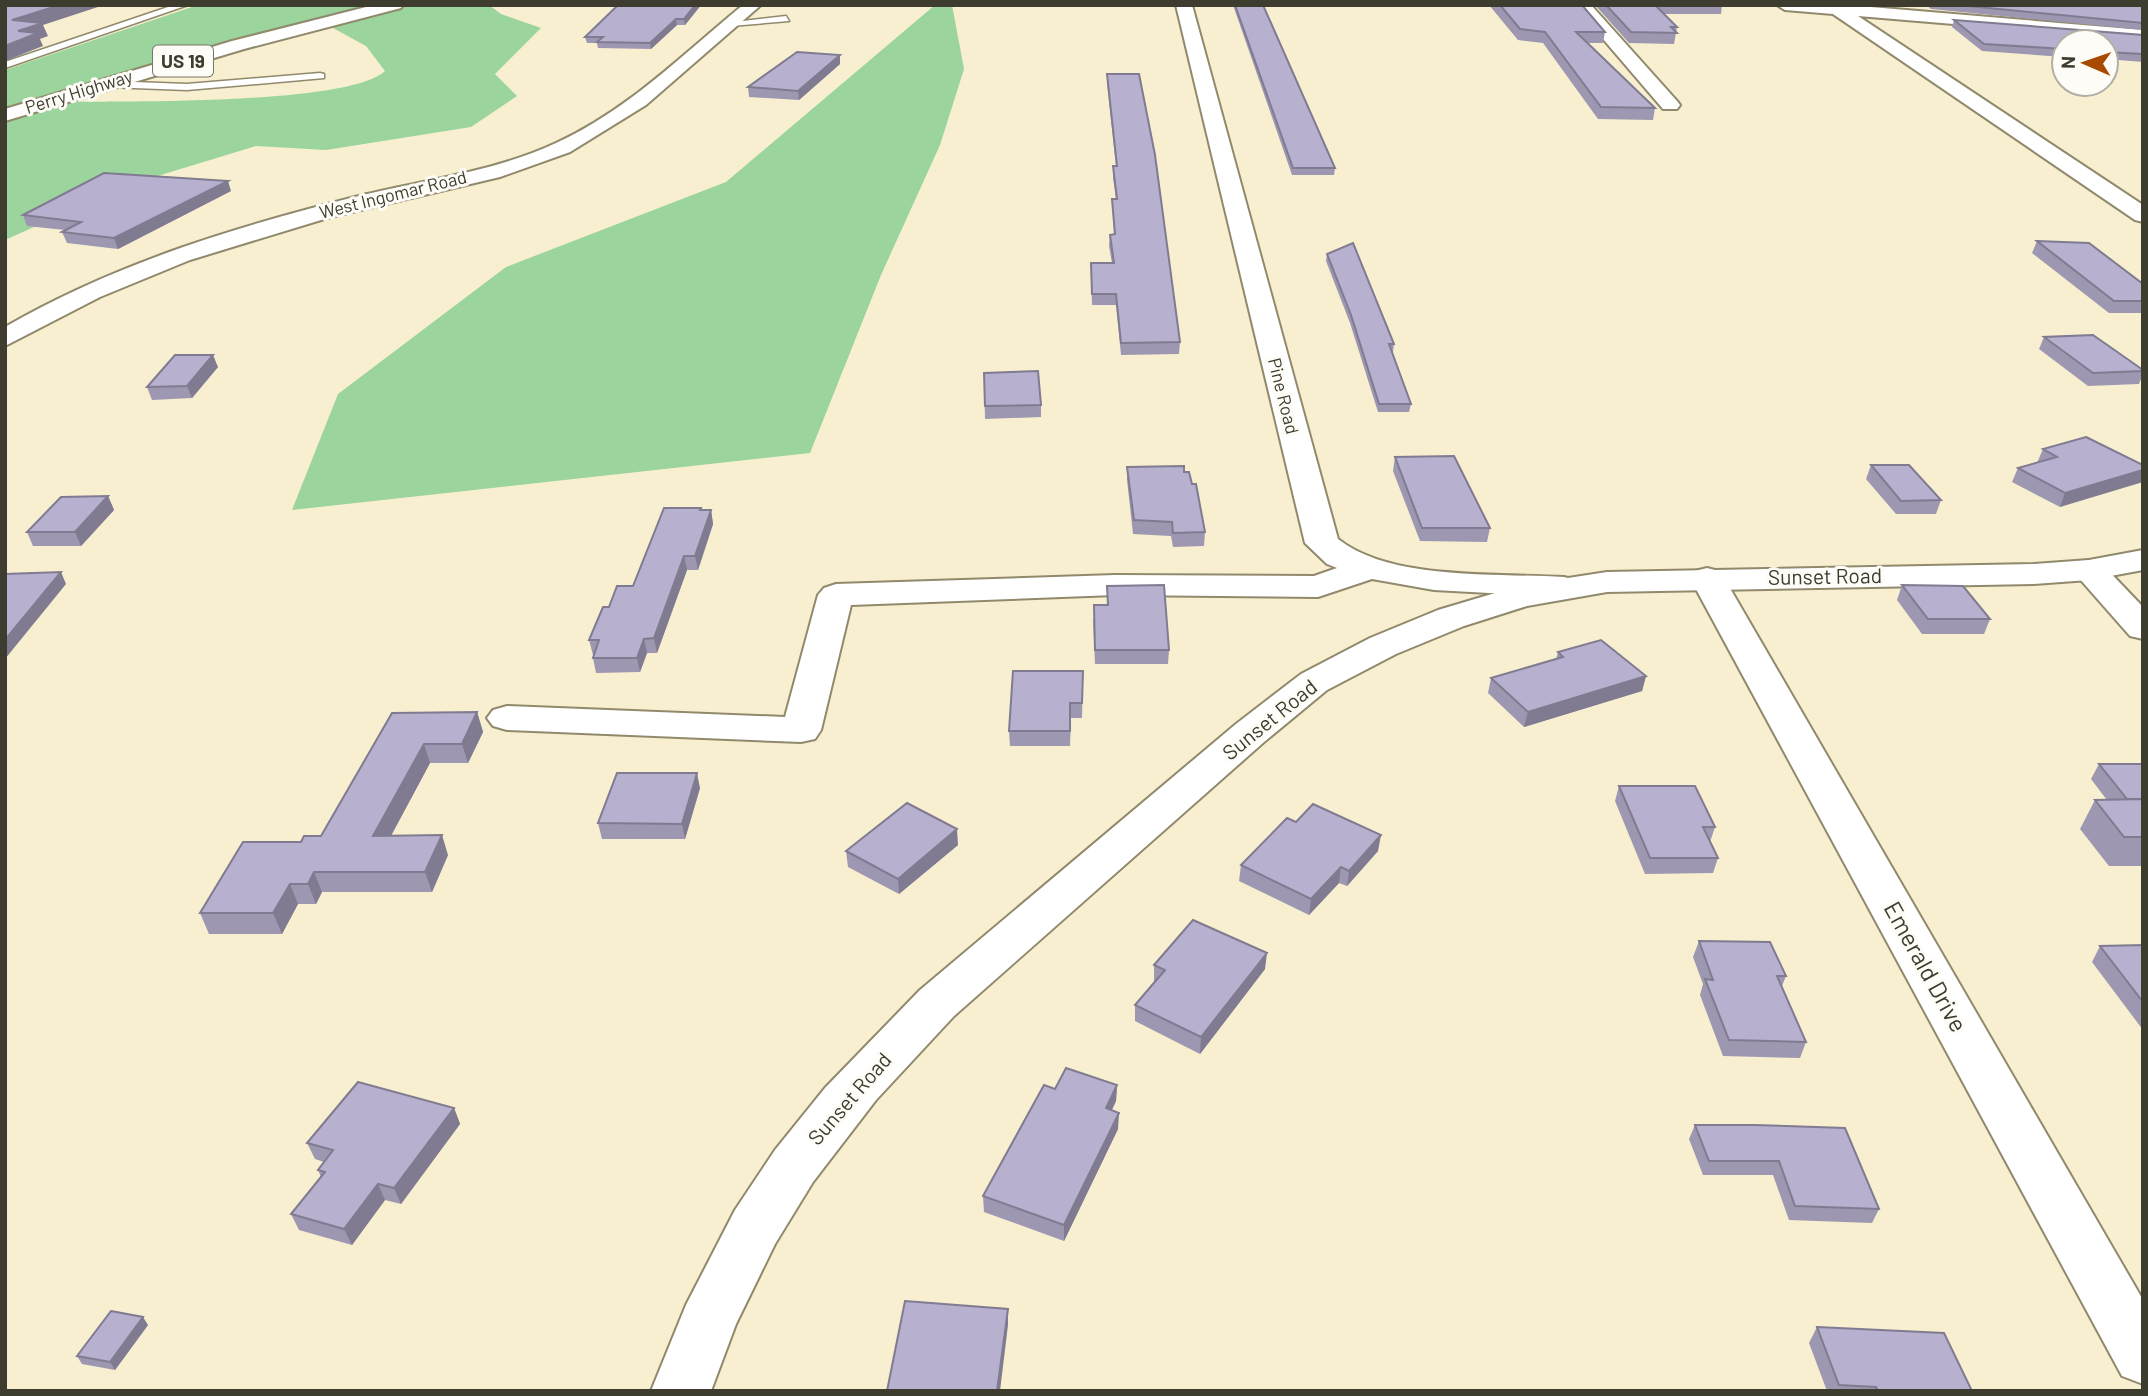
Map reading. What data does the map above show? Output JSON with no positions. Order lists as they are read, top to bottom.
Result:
{
  "streets": {
    "street": [
      "US 19",
      "Perry Highway",
      "West Ingomar Road",
      "Pine Road",
      "Sunset Road",
      "Emerald Drive"
    ]
  },
  "crossings": [
    ["Pine Road", "Sunset Road"],
    ["Sunset Road", "Emerald Drive"]
  ],
  "north": "left"
}
